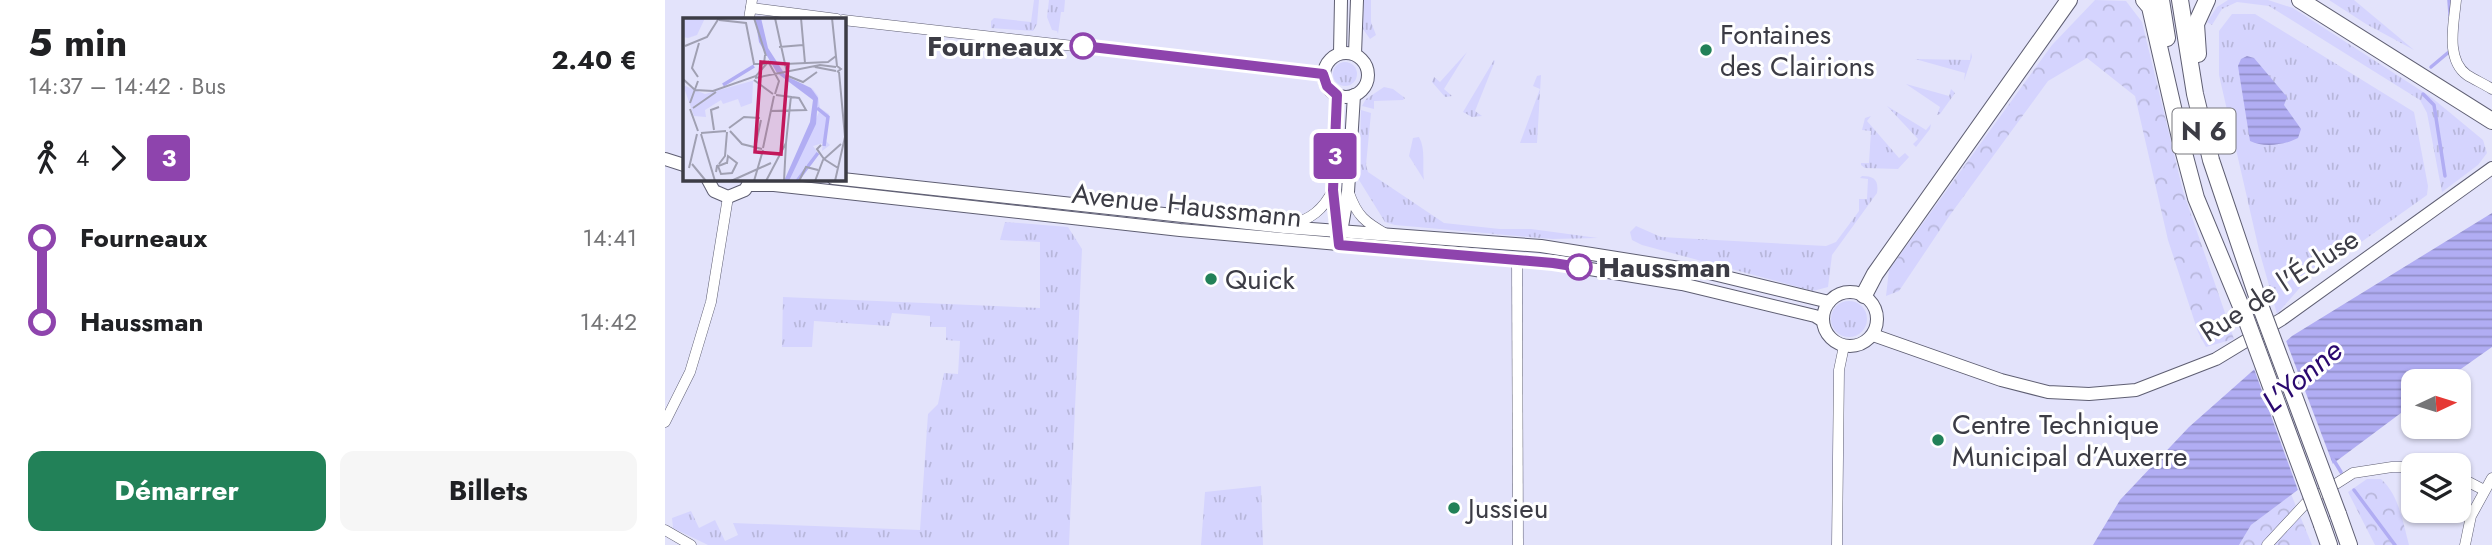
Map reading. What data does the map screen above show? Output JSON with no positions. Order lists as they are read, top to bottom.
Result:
{
  "streets": {
    "main road": ["N 6"],
    "street": ["Avenue Haussmann", "Rue de l'Écluse"]
  },
  "crossings": [
    ["Avenue Haussmann", "Rue de l'Écluse"]
  ],
  "water": ["L'Yonne"],
  "places": [
    "Fourneaux",
    "Fontaines des Clairions",
    "Haussman",
    "Quick",
    "Centre Technique Municipal d’Auxerre",
    "Jussieu"
  ],
  "lines": ["bus line 3"],
  "north": "right",
  "page": {
    "heading": ["5 min", "14:37 – 14:42 · Bus", "2.40 €"],
    "on_map": "3",
    "legs": ["4", "3"],
    "list": [
      {
        "name": "Fourneaux",
        "value": "14:41"
      },
      {
        "name": "Haussman",
        "value": "14:42"
      }
    ],
    "buttons": ["Démarrer", "Billets"]
  }
}
